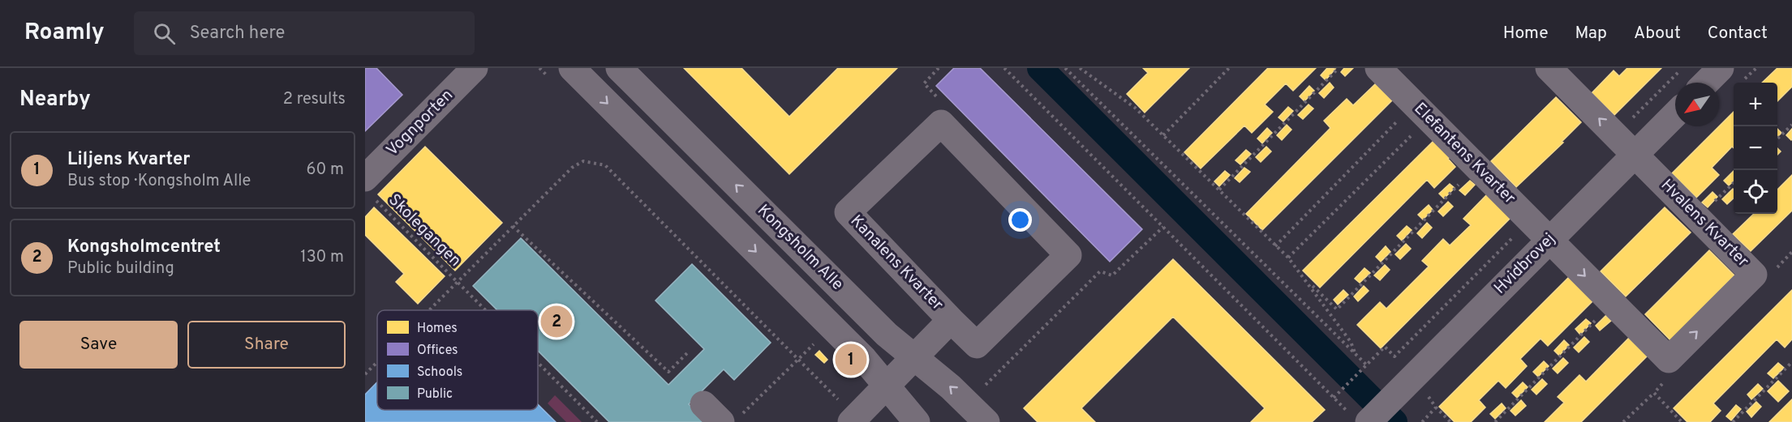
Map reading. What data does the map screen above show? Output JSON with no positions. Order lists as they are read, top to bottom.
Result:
{
  "streets": {
    "street": [
      "Vognporten",
      "Elefantens Kvarter",
      "Hvalens Kvarter",
      "Kongsholm Alle",
      "Kanalens Kvarter",
      "Hvidbrovej"
    ],
    "path": ["Skolegangen"]
  },
  "crossings": [
    ["Vognporten", "Skolegangen"],
    ["Elefantens Kvarter", "Hvalens Kvarter"],
    ["Elefantens Kvarter", "Hvidbrovej"],
    ["Hvalens Kvarter", "Hvidbrovej"],
    ["Kongsholm Alle", "Kanalens Kvarter"]
  ],
  "legend": [
    "Homes",
    "Offices",
    "Schools",
    "Public"
  ],
  "north": "bottom left",
  "page": {
    "header": "Roamly",
    "search": "Search here",
    "nav": [
      "Home",
      "Map",
      "About",
      "Contact"
    ],
    "heading": ["Nearby", "2 results"],
    "map_buttons": ["+", "−"],
    "list": [
      {
        "mark": "1",
        "name": "Liljens Kvarter",
        "note": "Bus stop · Kongsholm Alle",
        "value": "60 m"
      },
      {
        "mark": "2",
        "name": "Kongsholmcentret",
        "note": "Public building",
        "value": "130 m"
      }
    ],
    "pins": ["2", "1"],
    "buttons": ["Save", "Share"]
  }
}
